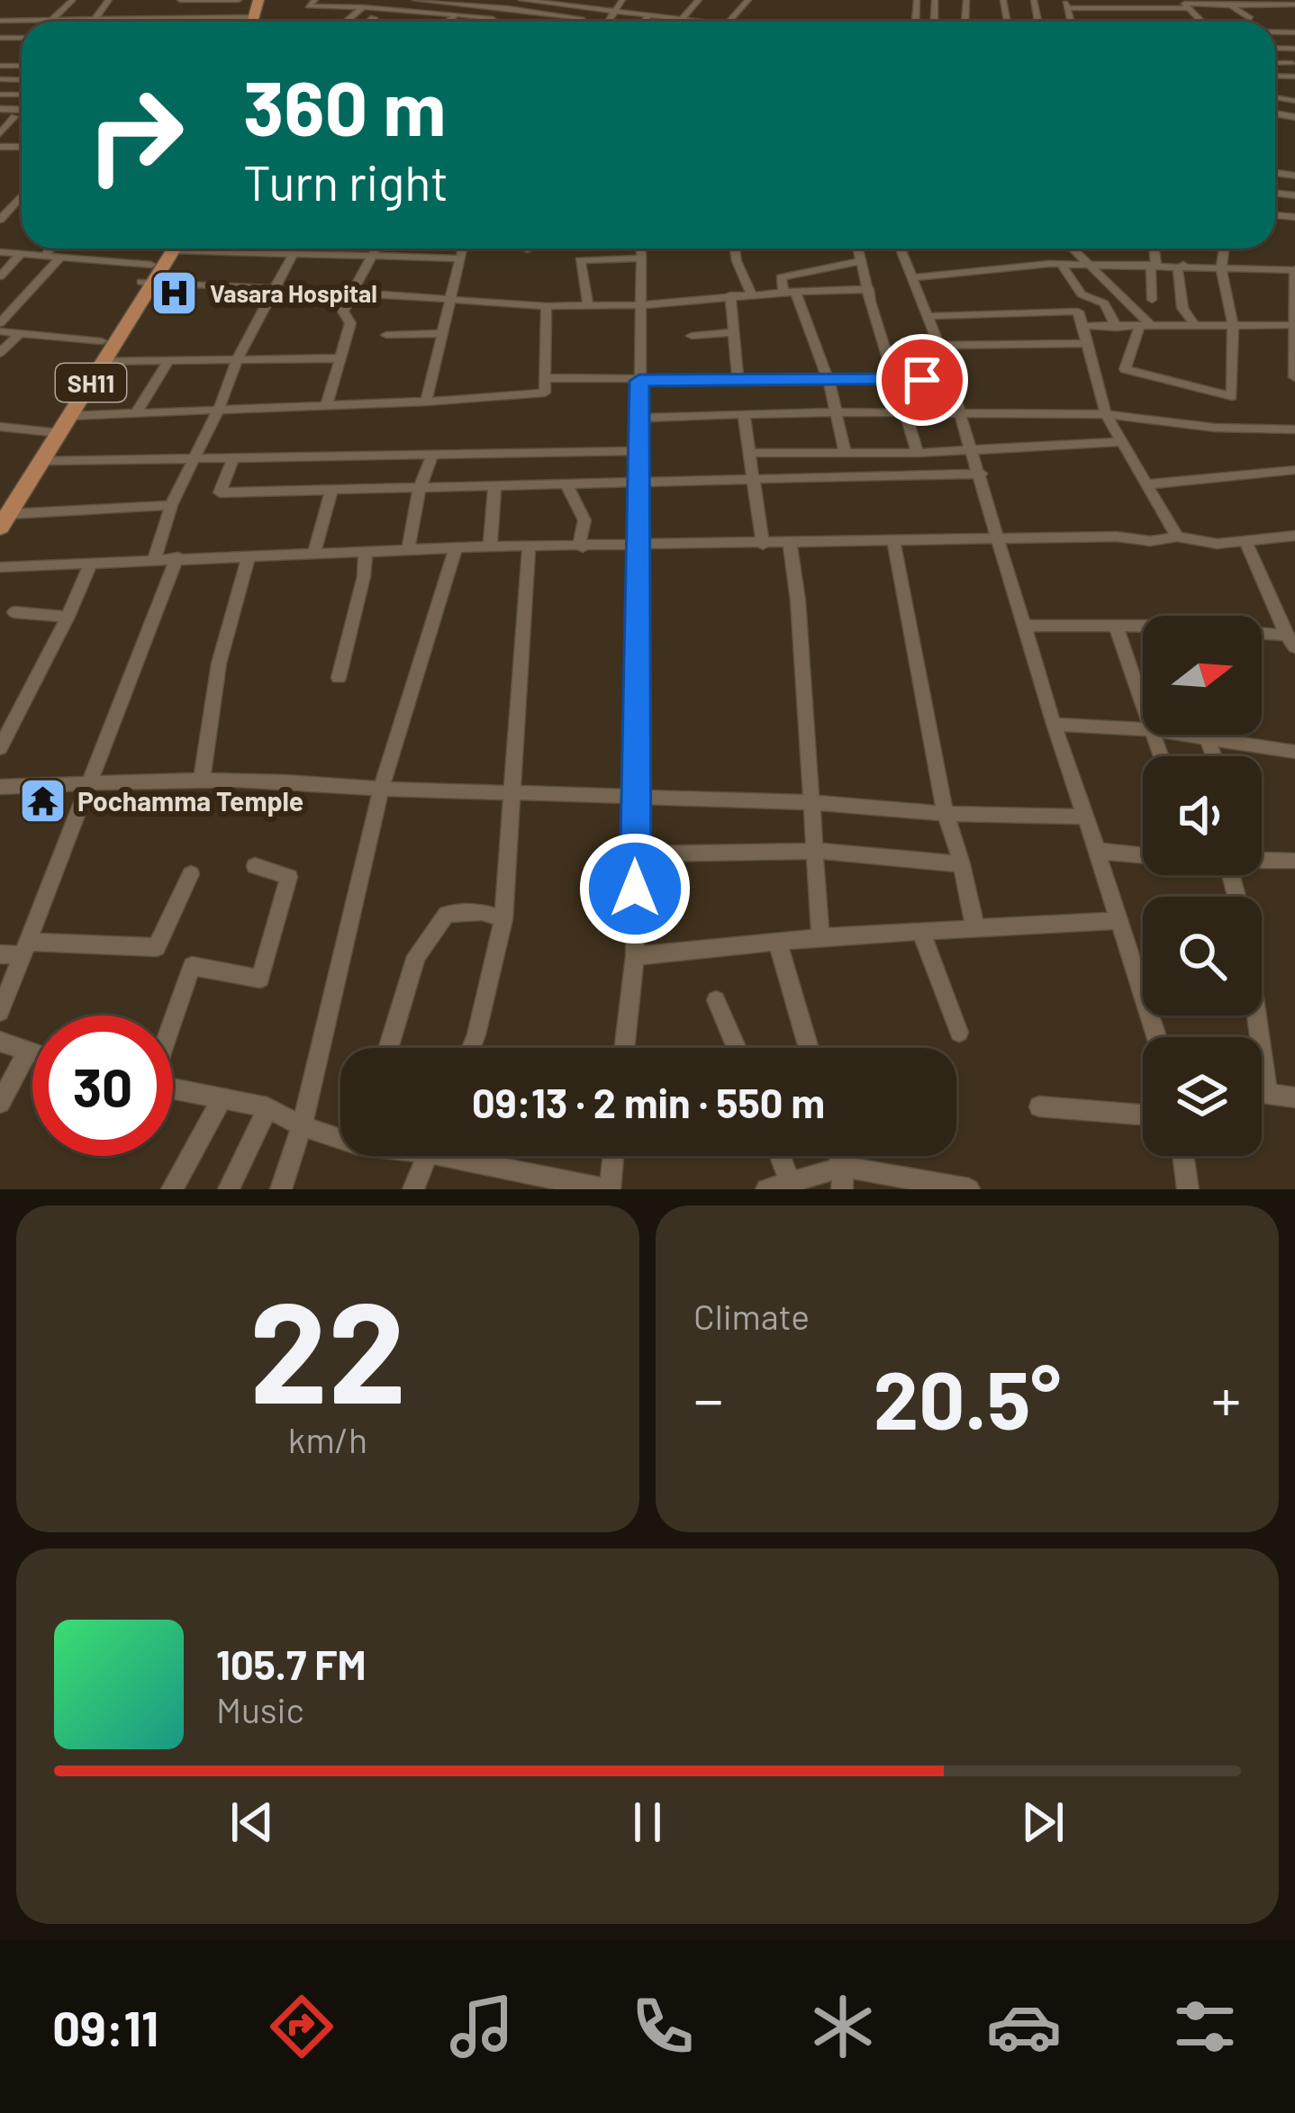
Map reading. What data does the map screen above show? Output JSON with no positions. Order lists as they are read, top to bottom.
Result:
{
  "streets": {
    "main road": ["SH11"]
  },
  "places": {
    "hospital": ["Vasara Hospital"],
    "temple": ["Pochamma Temple"]
  },
  "north": "right",
  "page": {
    "turn": ["360 m", "Turn right"],
    "limit": "30",
    "trip": "09:13 · 2 min · 550 m",
    "tile": [
      ["22", "km/h"],
      "Climate"
    ],
    "heat": ["−", "20.5°", "+"],
    "song": ["105.7 FM", "Music"],
    "tabs": "09:11"
  }
}
